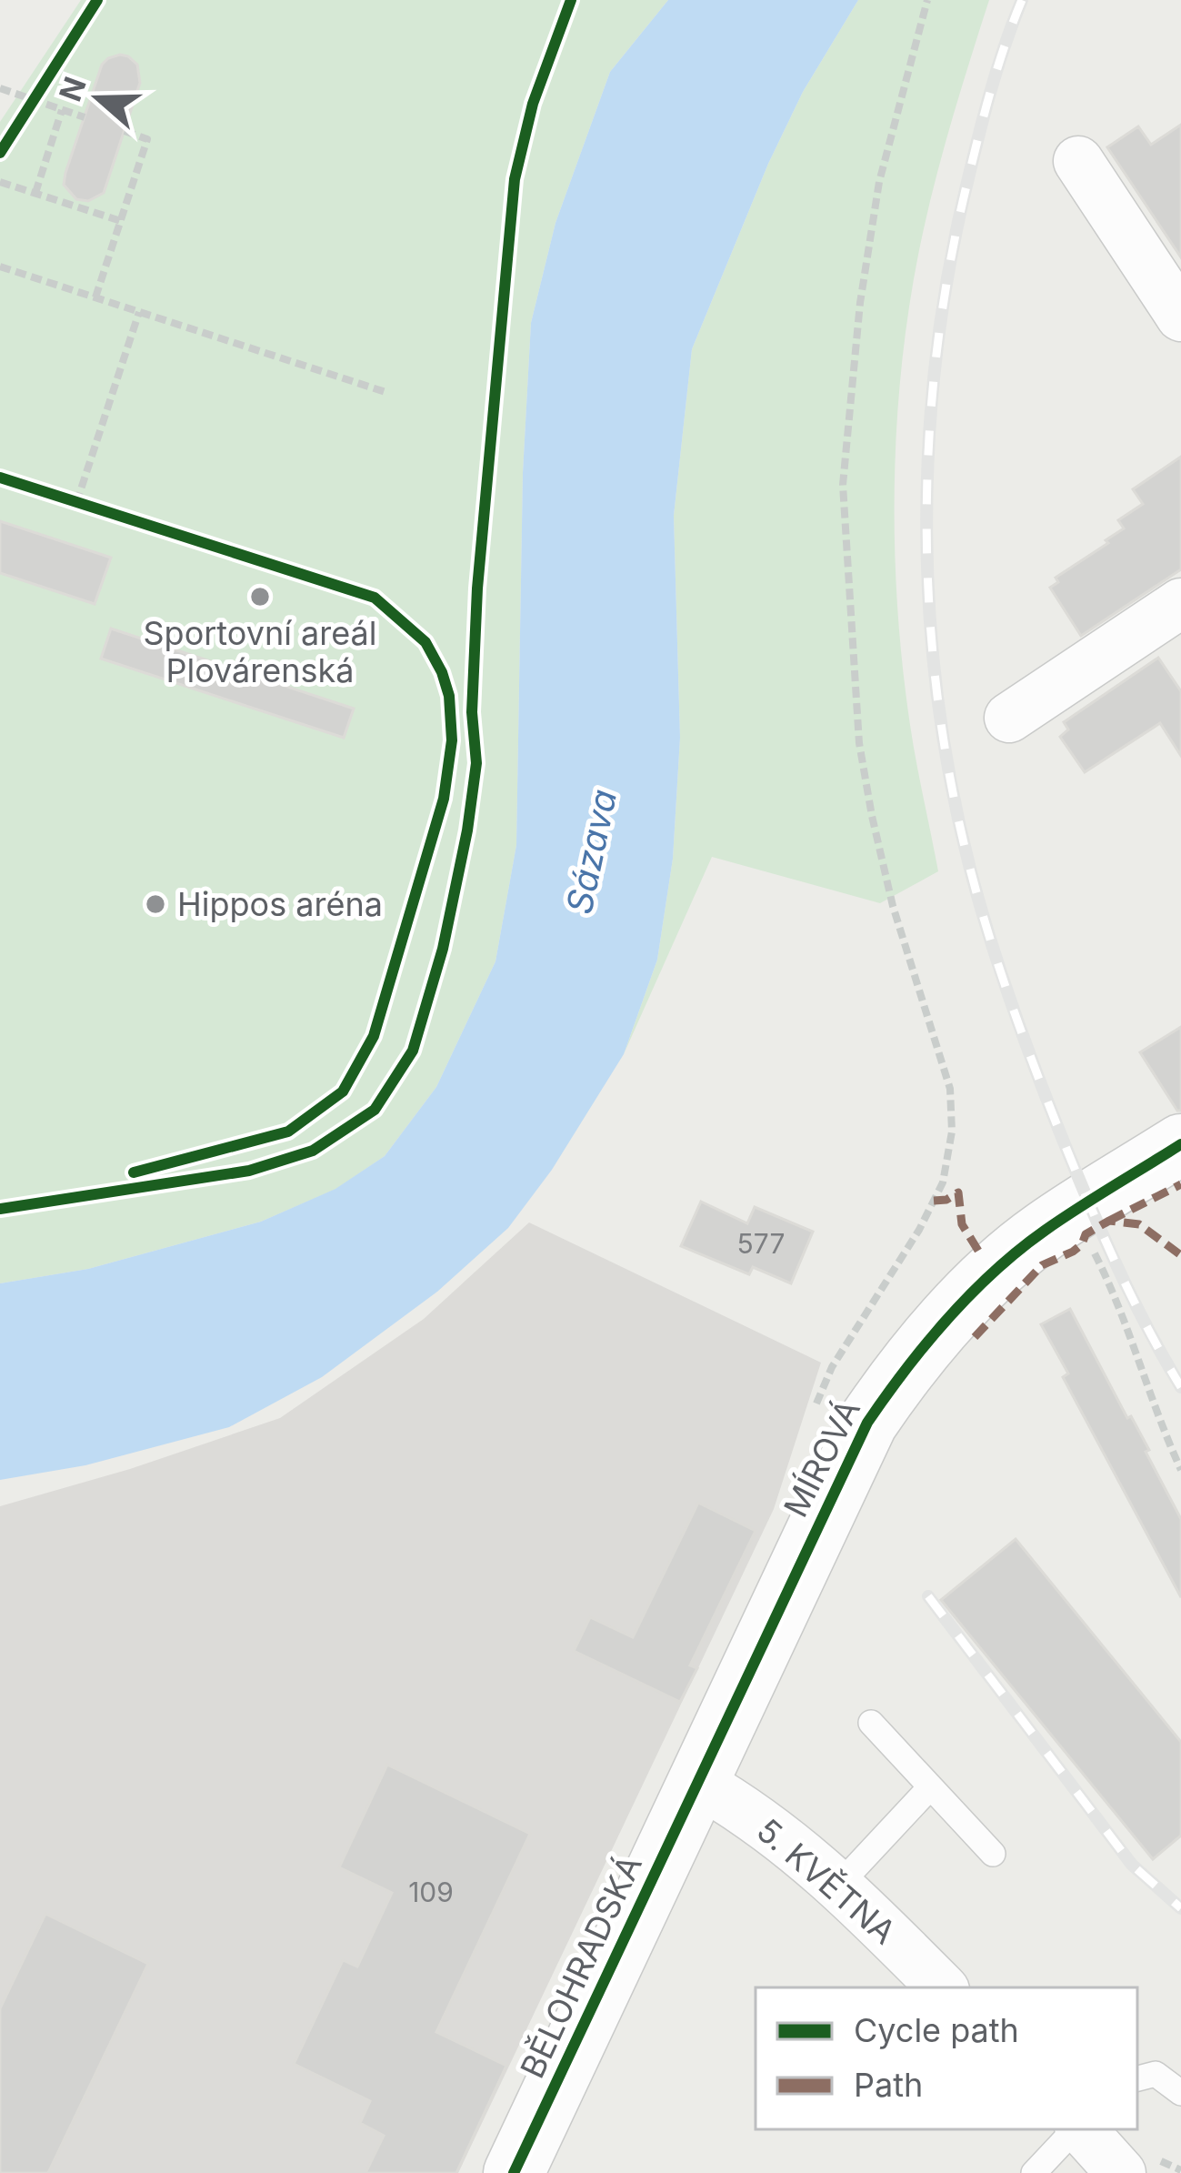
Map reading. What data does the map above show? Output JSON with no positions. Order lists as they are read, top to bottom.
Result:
{
  "streets": {
    "street": ["MÍROVÁ", "5. KVĚTNA", "BĚLOHRADSKÁ"]
  },
  "crossings": [
    ["MÍROVÁ", "5. KVĚTNA"],
    ["MÍROVÁ", "BĚLOHRADSKÁ"],
    ["5. KVĚTNA", "BĚLOHRADSKÁ"]
  ],
  "water": ["Sázava"],
  "places": ["Sportovní areál Plovárenská", "Hippos aréna"],
  "house_numbers": ["577", "109"],
  "legend": ["Cycle path", "Path"],
  "north": "left"
}
